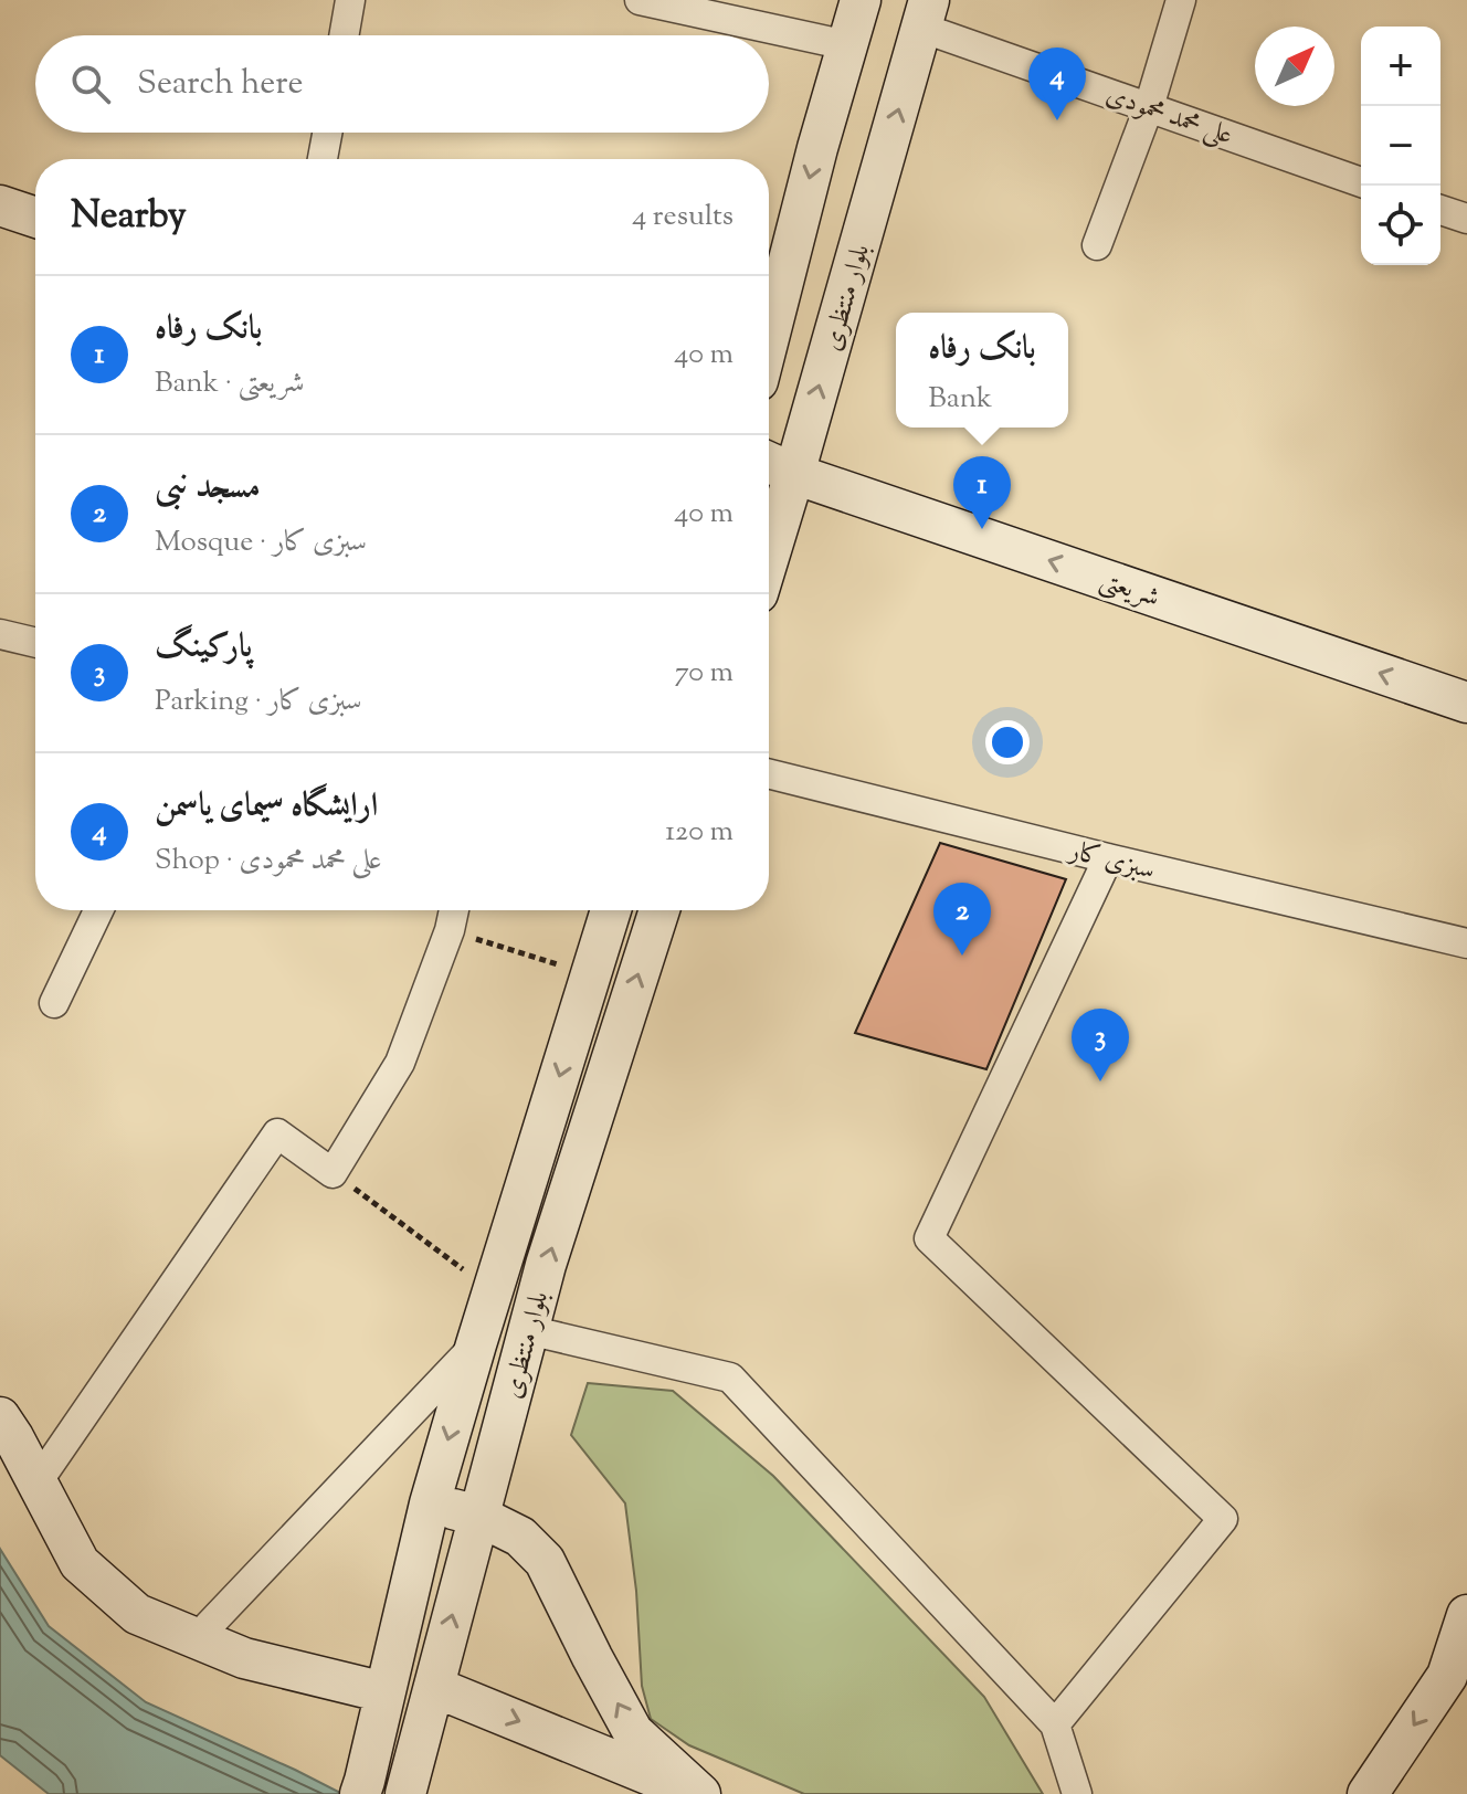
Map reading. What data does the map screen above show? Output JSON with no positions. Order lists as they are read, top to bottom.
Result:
{
  "streets": {
    "main road": ["بلوار منتظری", "شریعتی"],
    "street": ["علی محمد محمودی", "سبزی کار"]
  },
  "crossings": [
    ["علی محمد محمودی", "بلوار منتظری"],
    ["بلوار منتظری", "شریعتی"]
  ],
  "one_way": ["شریعتی"],
  "north": "top right",
  "page": {
    "map_buttons": ["+", "−"],
    "search": "Search here",
    "pins": [
      "4",
      "1",
      "2",
      "3"
    ],
    "heading": ["Nearby", "4 results"],
    "list": [
      {
        "mark": "1",
        "name": "بانک رفاه",
        "note": "Bank · شریعتی",
        "value": "40 m"
      },
      {
        "mark": "2",
        "name": "مسجد نبی",
        "note": "Mosque · سبزی کار",
        "value": "40 m"
      },
      {
        "mark": "3",
        "name": "پارکینگ",
        "note": "Parking · سبزی کار",
        "value": "70 m"
      },
      {
        "mark": "4",
        "name": "ارایشگاه سیمای یاسمن",
        "note": "Shop · علی محمد محمودی",
        "value": "120 m"
      }
    ],
    "popup": ["بانک رفاه", "Bank"]
  }
}
